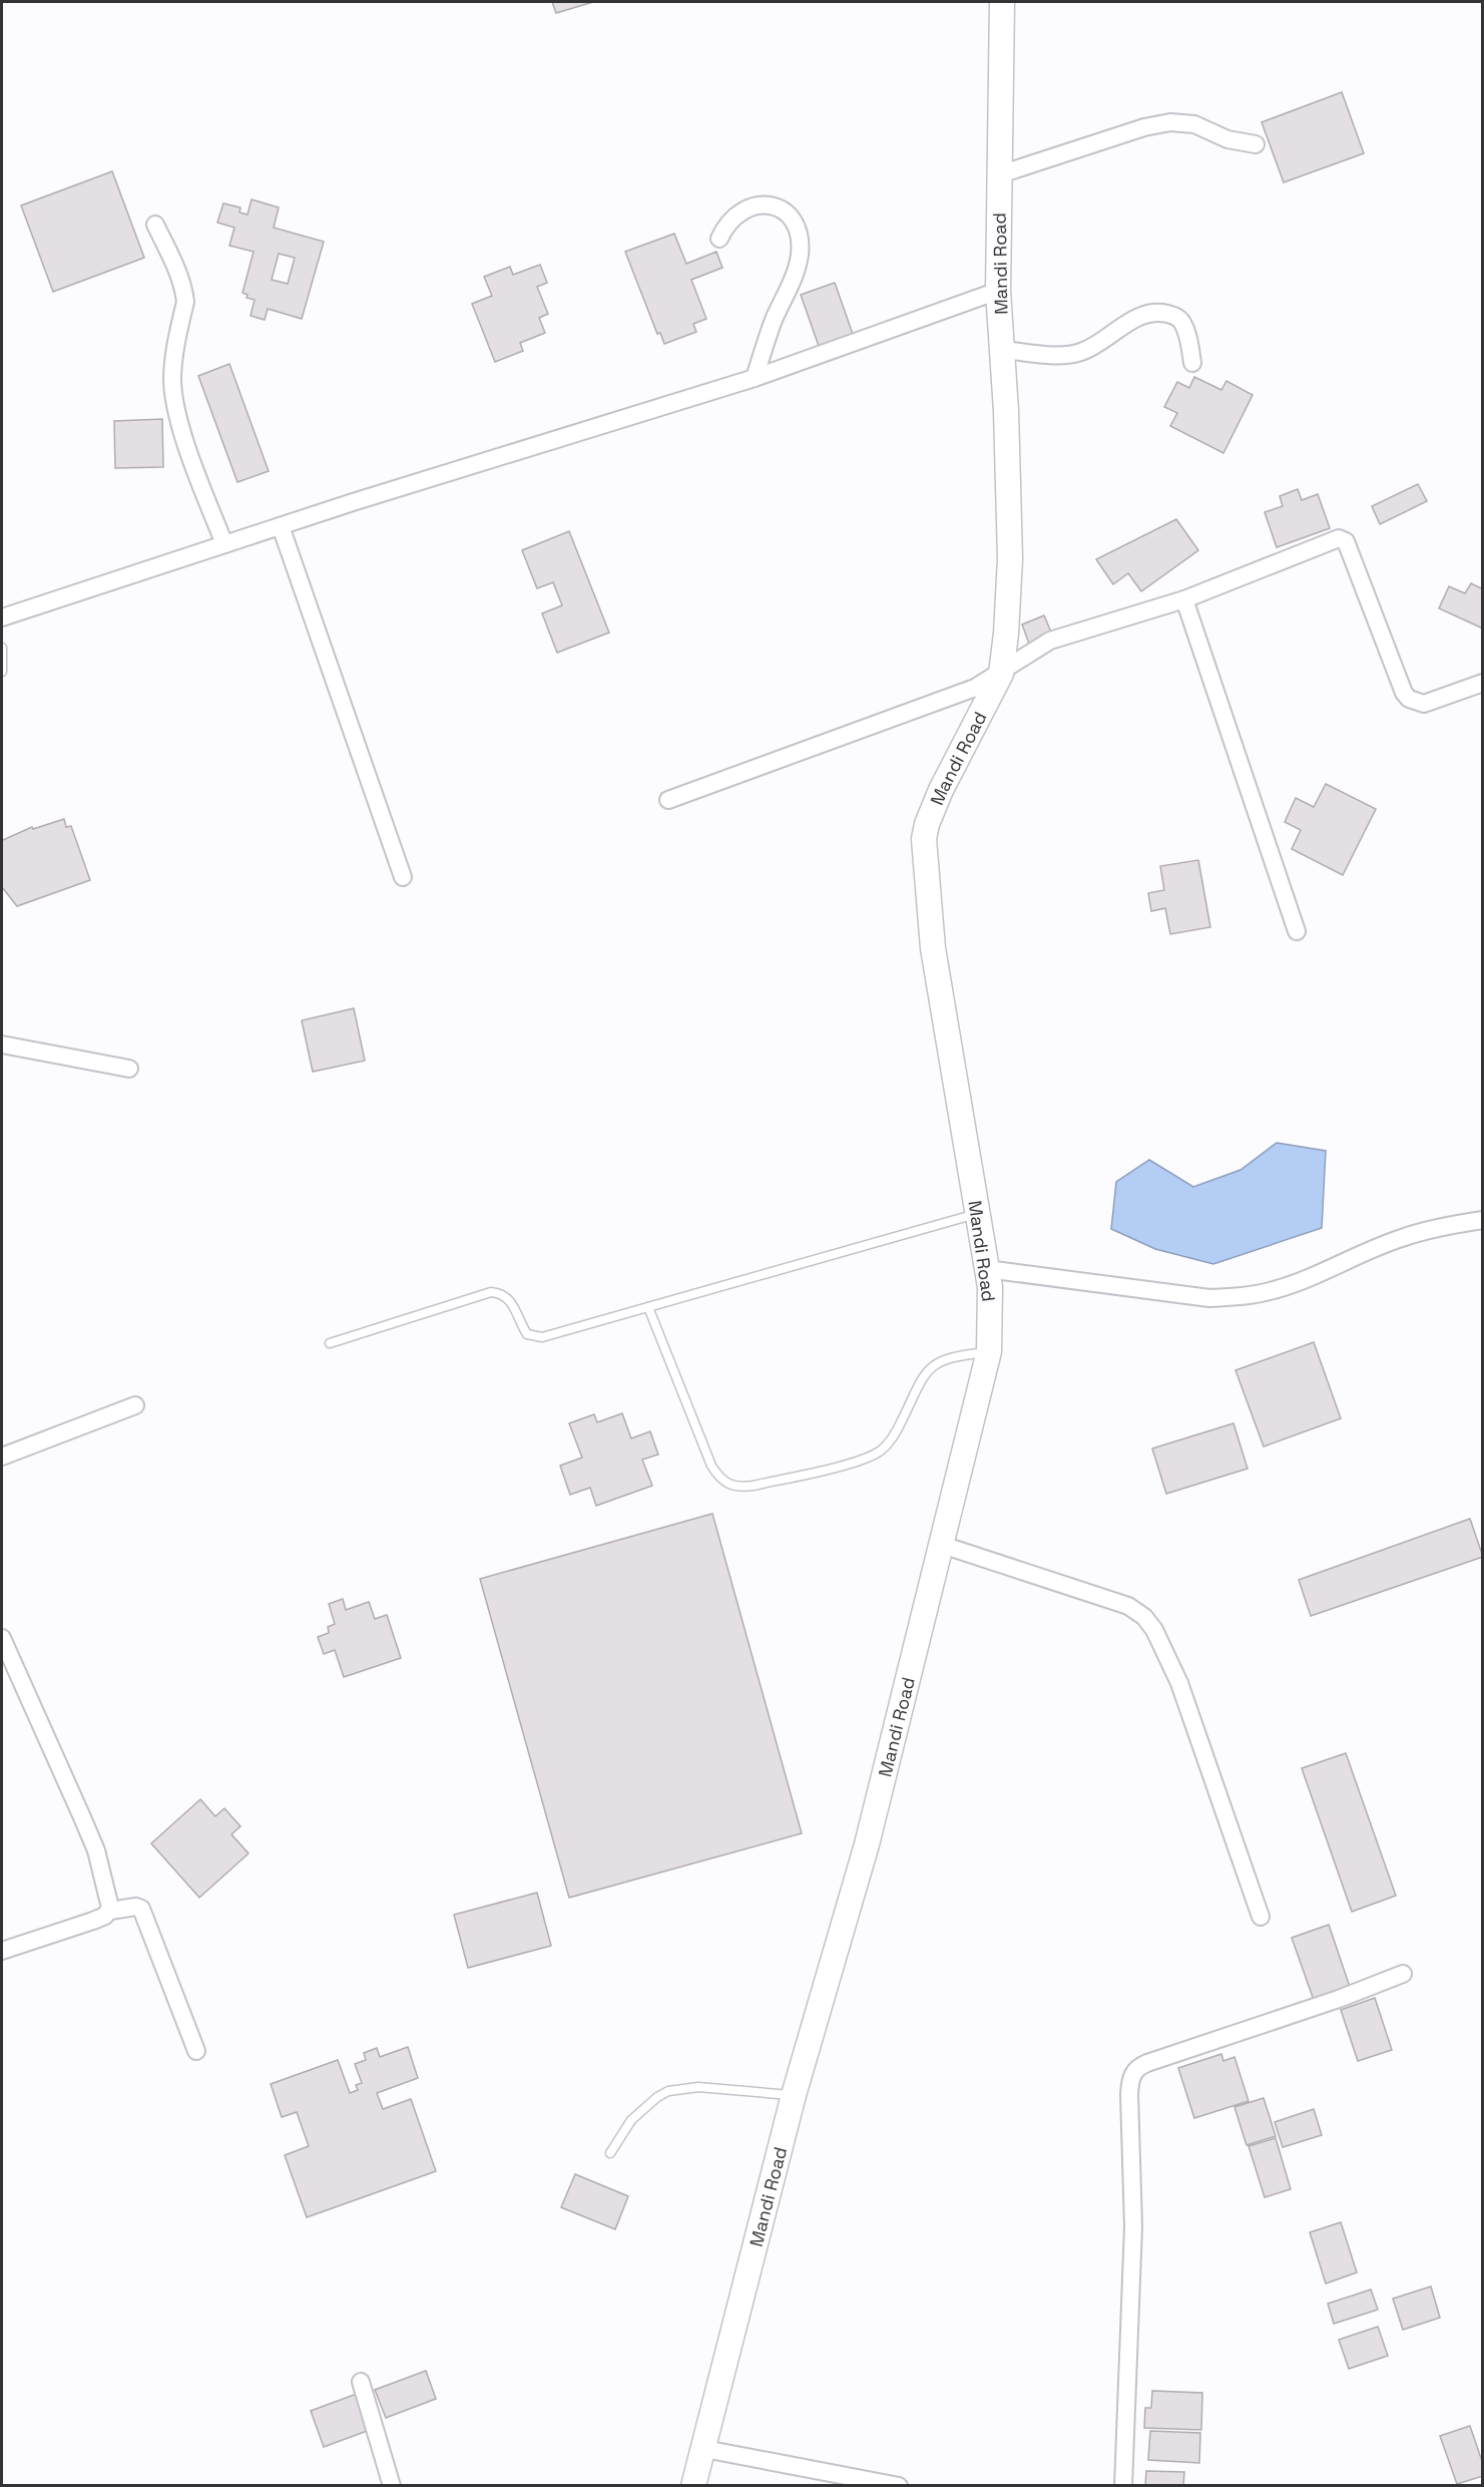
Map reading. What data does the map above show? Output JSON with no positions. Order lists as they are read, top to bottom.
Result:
{
  "streets": {
    "street": ["Mandi Road"]
  }
}
